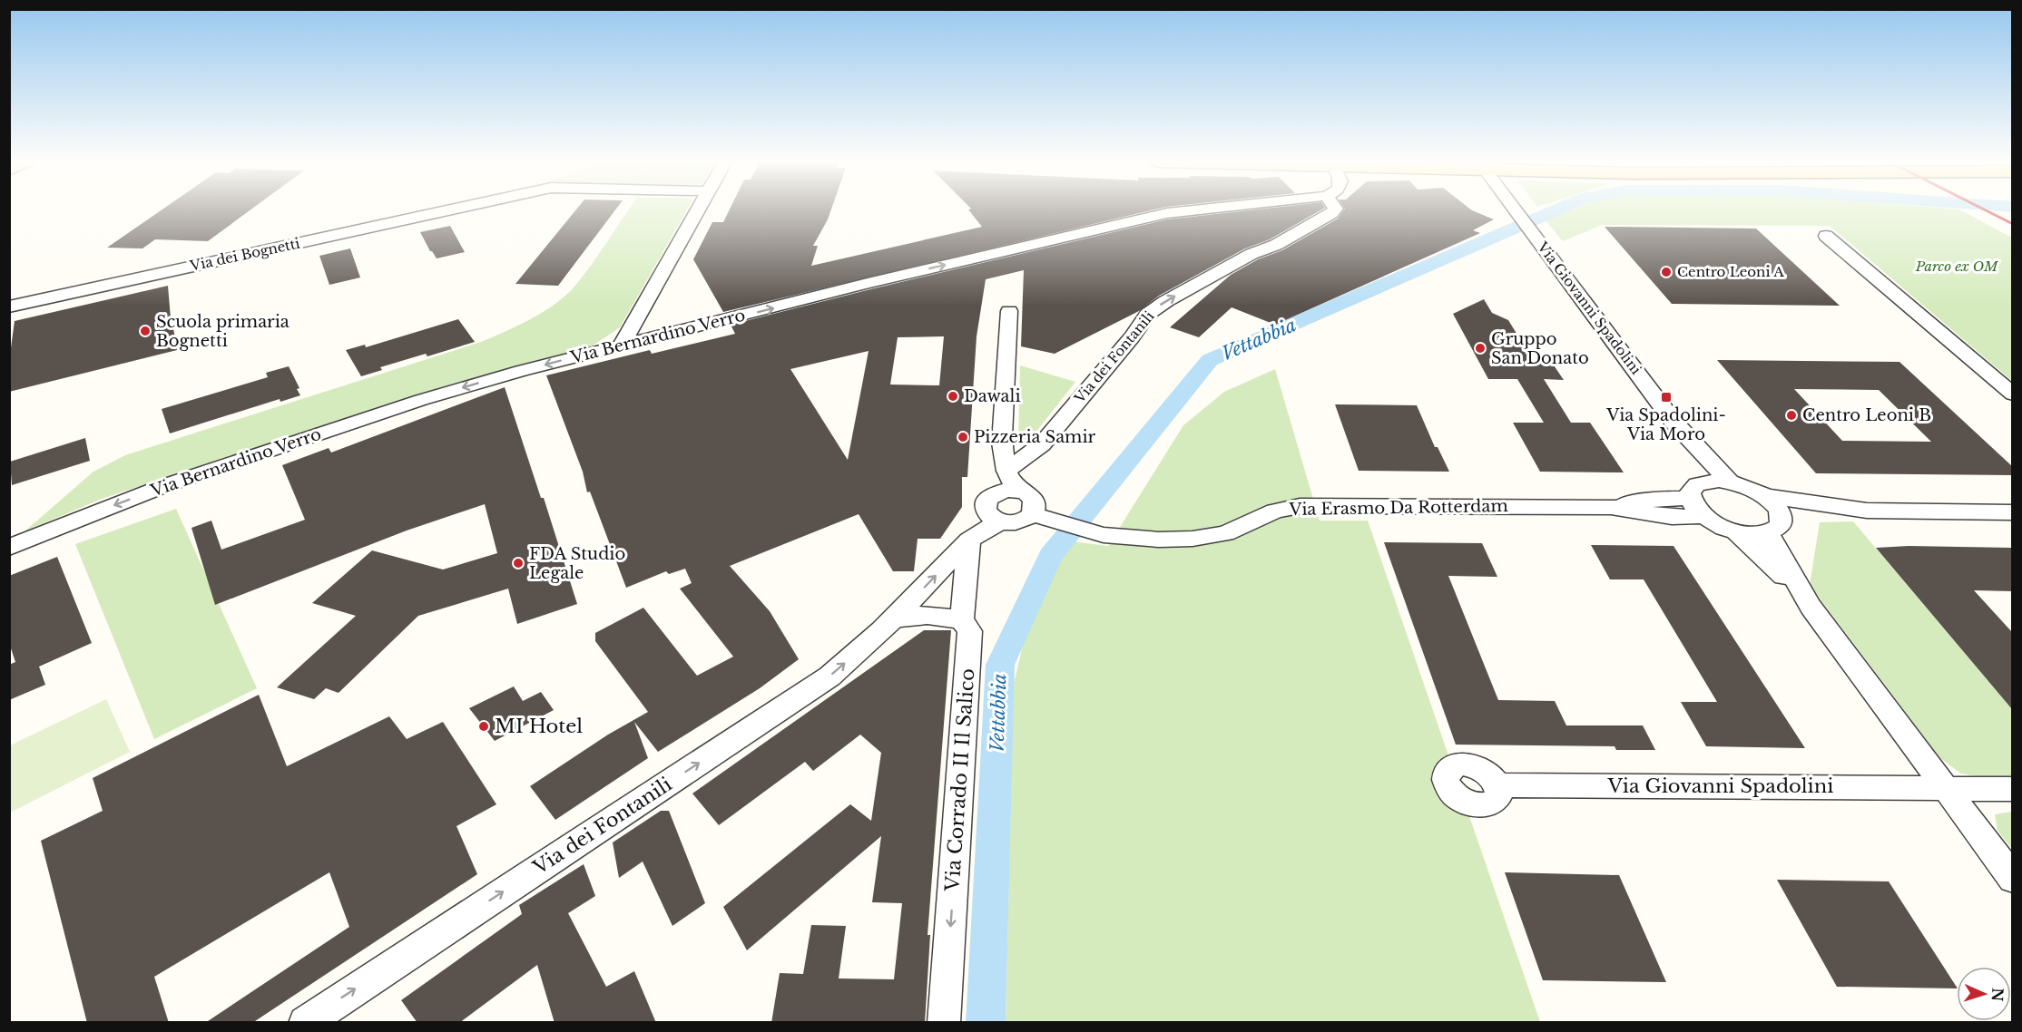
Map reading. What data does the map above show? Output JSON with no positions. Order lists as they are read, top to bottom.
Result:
{
  "streets": {
    "street": [
      "Via dei Bognetti",
      "Via Giovanni Spadolini",
      "Via Bernardino Verro",
      "Via dei Fontanili",
      "Via Erasmo Da Rotterdam",
      "Via Corrado II Il Salico"
    ]
  },
  "crossings": [
    ["Via Giovanni Spadolini", "Via Erasmo Da Rotterdam"],
    ["Via dei Fontanili", "Via Corrado II Il Salico"]
  ],
  "one_way": ["Via dei Fontanili", "Via Corrado II Il Salico"],
  "water": ["Vettabbia"],
  "parks": ["Parco ex OM"],
  "places": {
    "other": [
      "Centro Leoni A",
      "Scuola primaria Bognetti",
      "Gruppo San Donato",
      "Dawali",
      "Centro Leoni B",
      "Pizzeria Samir",
      "FDA Studio Legale",
      "MI Hotel"
    ],
    "transit": ["Via Spadolini- Via Moro"]
  },
  "north": "right"
}
